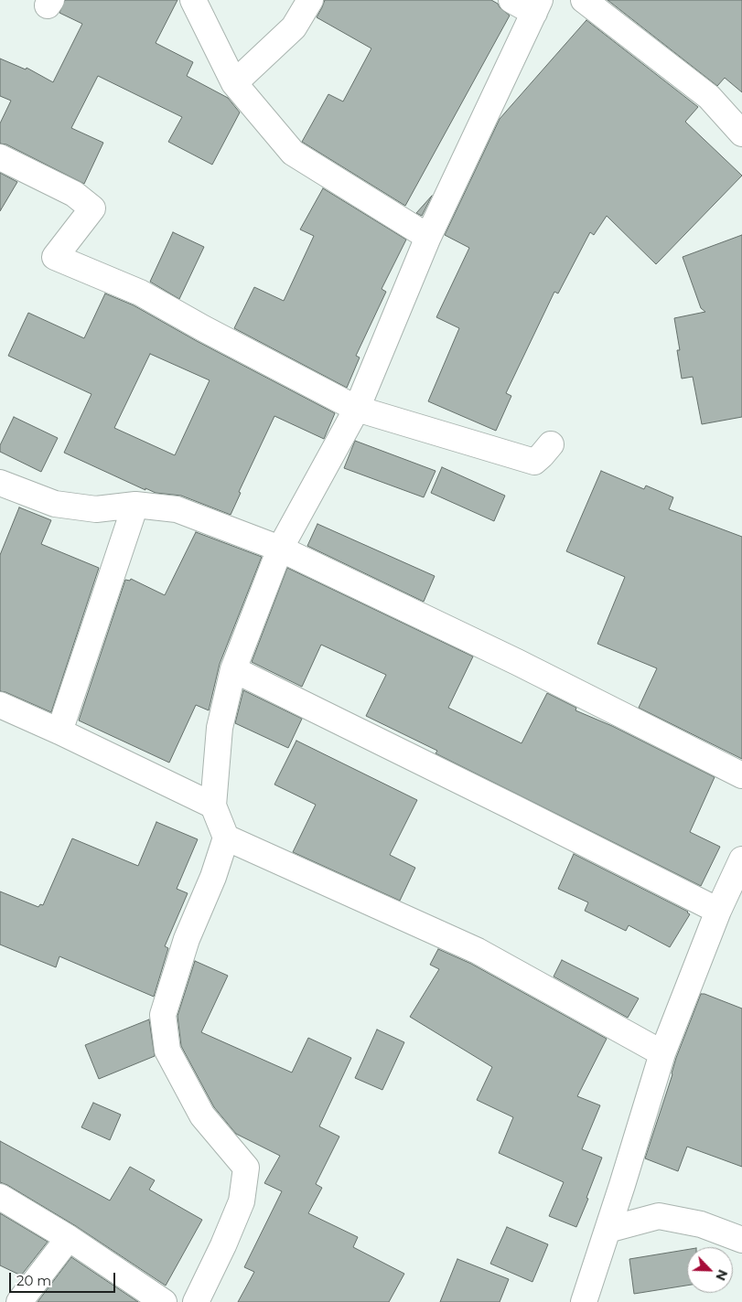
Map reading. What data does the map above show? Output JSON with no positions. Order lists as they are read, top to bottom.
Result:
{
  "scale_bar": "20 m",
  "north": "bottom right"
}
